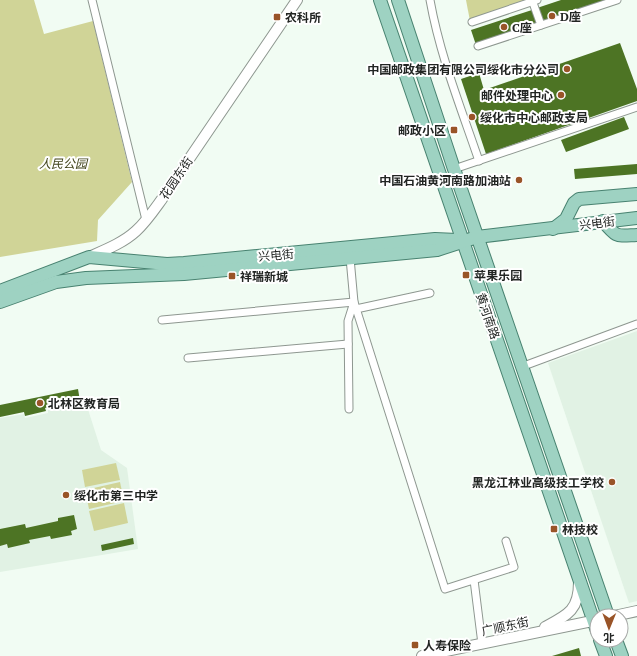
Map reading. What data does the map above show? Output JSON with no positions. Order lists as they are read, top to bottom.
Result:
{
  "streets": {
    "main road": [
      "花园东街",
      "兴电街",
      "黄河南路",
      "广顺东街"
    ]
  },
  "crossings": [
    ["花园东街", "兴电街"],
    ["兴电街", "黄河南路"]
  ],
  "parks": ["人民公园"],
  "places": {
    "other": [
      "D座",
      "C座",
      "中国邮政集团有限公司绥化市分公司",
      "邮件处理中心",
      "绥化市中心邮政支局",
      "中国石油黄河南路加油站",
      "北林区教育局",
      "黑龙江林业高级技工学校",
      "绥化市第三中学"
    ],
    "transit": [
      "农科所",
      "邮政小区",
      "苹果乐园",
      "祥瑞新城",
      "林技校",
      "人寿保险"
    ]
  },
  "north": "bottom"
}
